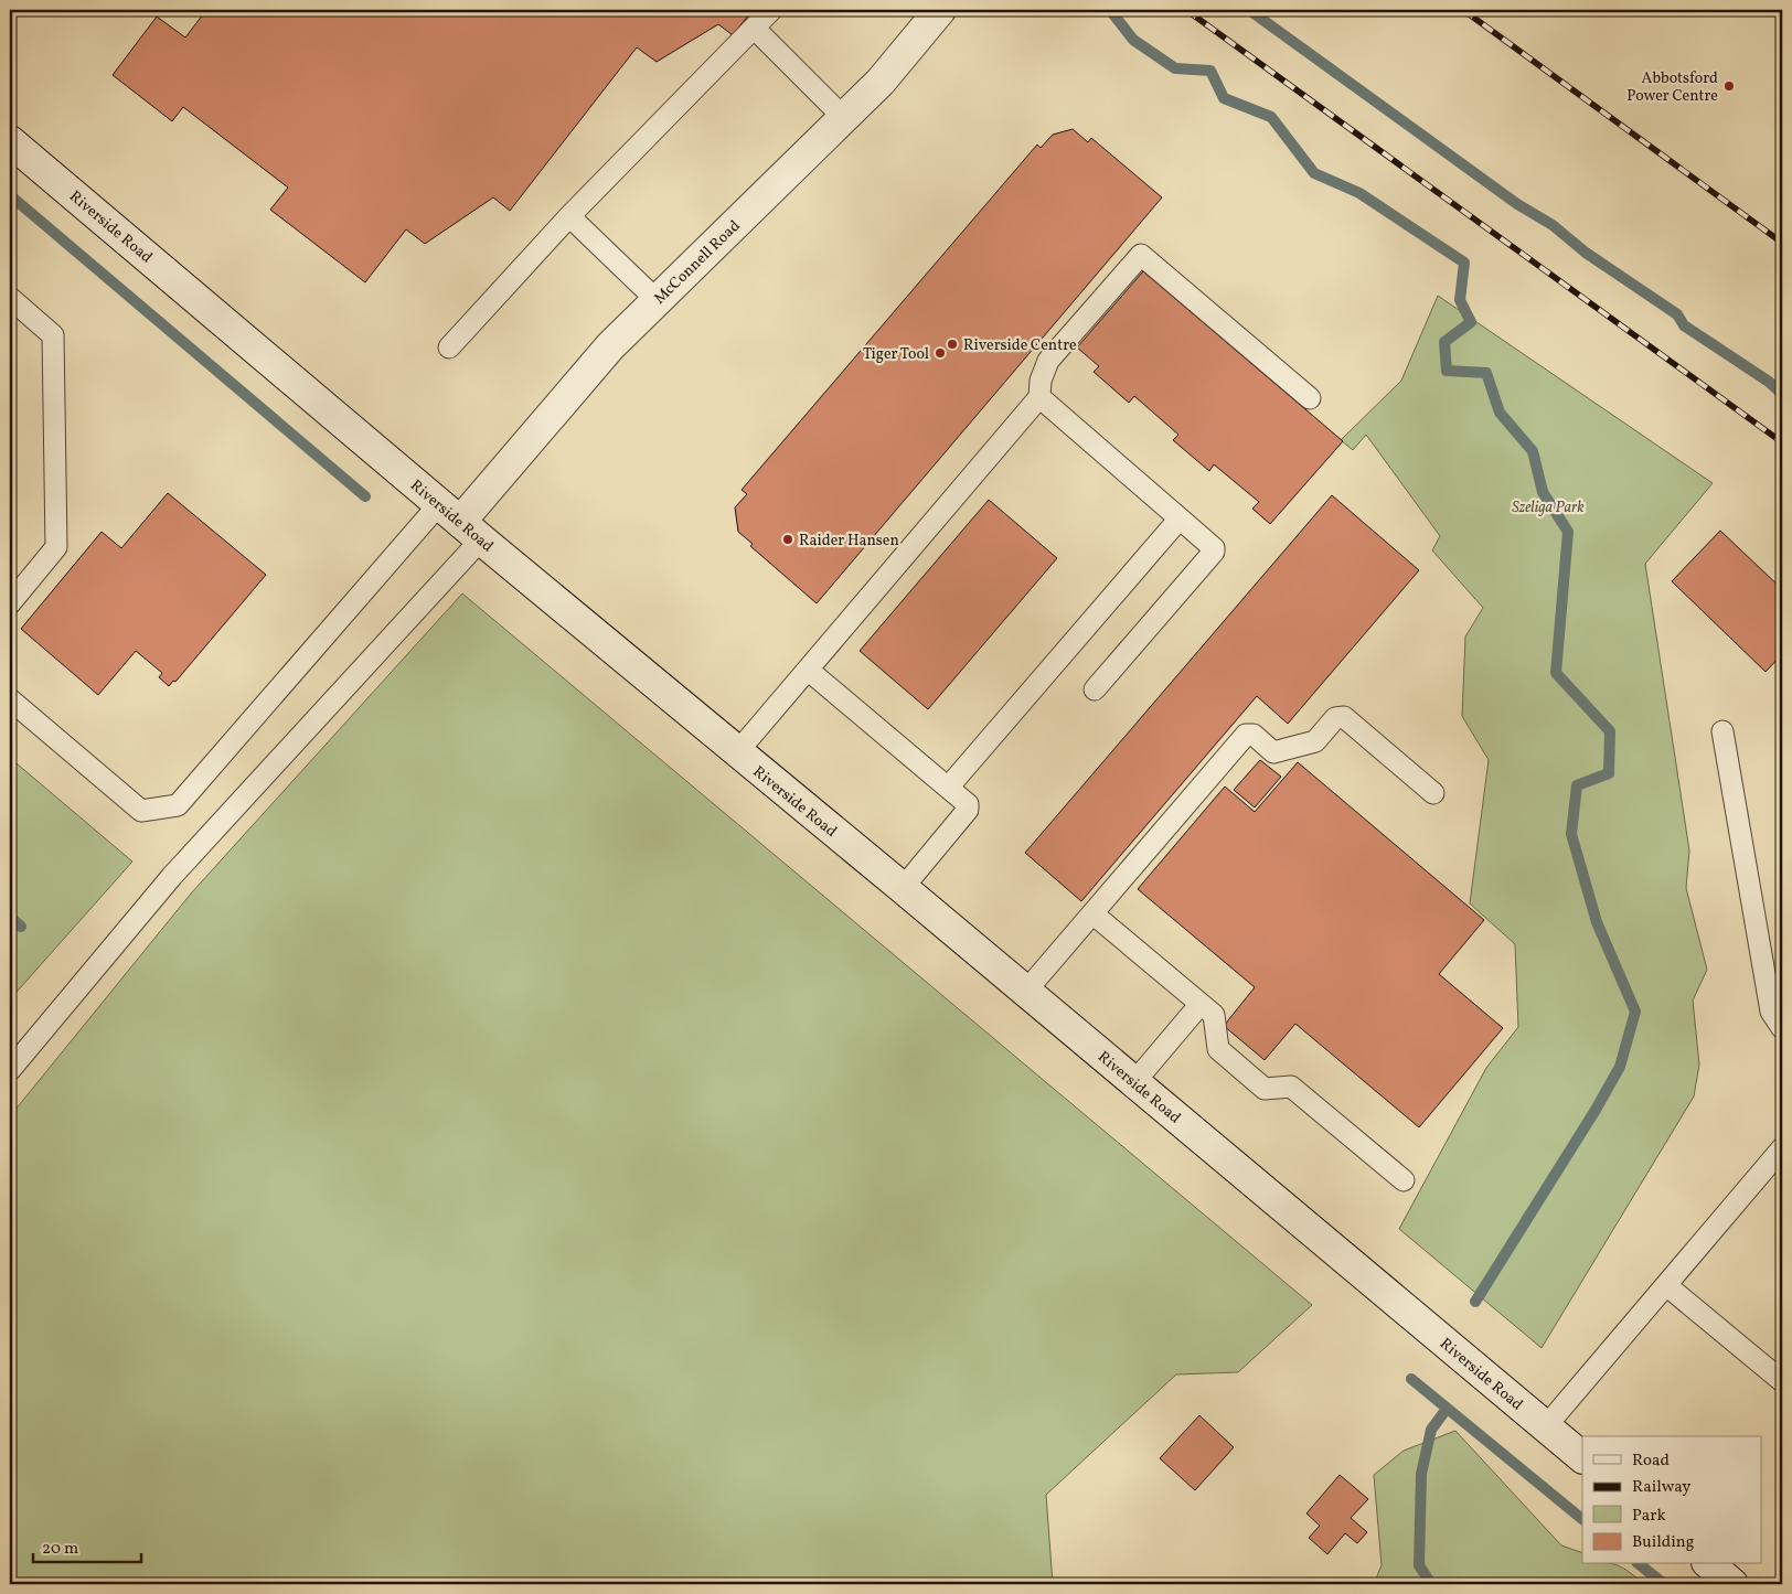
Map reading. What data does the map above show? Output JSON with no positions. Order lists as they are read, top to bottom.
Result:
{
  "streets": {
    "street": ["Riverside Road", "McConnell Road"]
  },
  "crossings": [
    ["Riverside Road", "McConnell Road"]
  ],
  "parks": ["Szeliga Park"],
  "places": [
    "Abbotsford Power Centre",
    "Riverside Centre",
    "Tiger Tool",
    "Raider Hansen"
  ],
  "legend": [
    "Road",
    "Railway",
    "Park",
    "Building"
  ],
  "scale_bar": "20 m"
}
